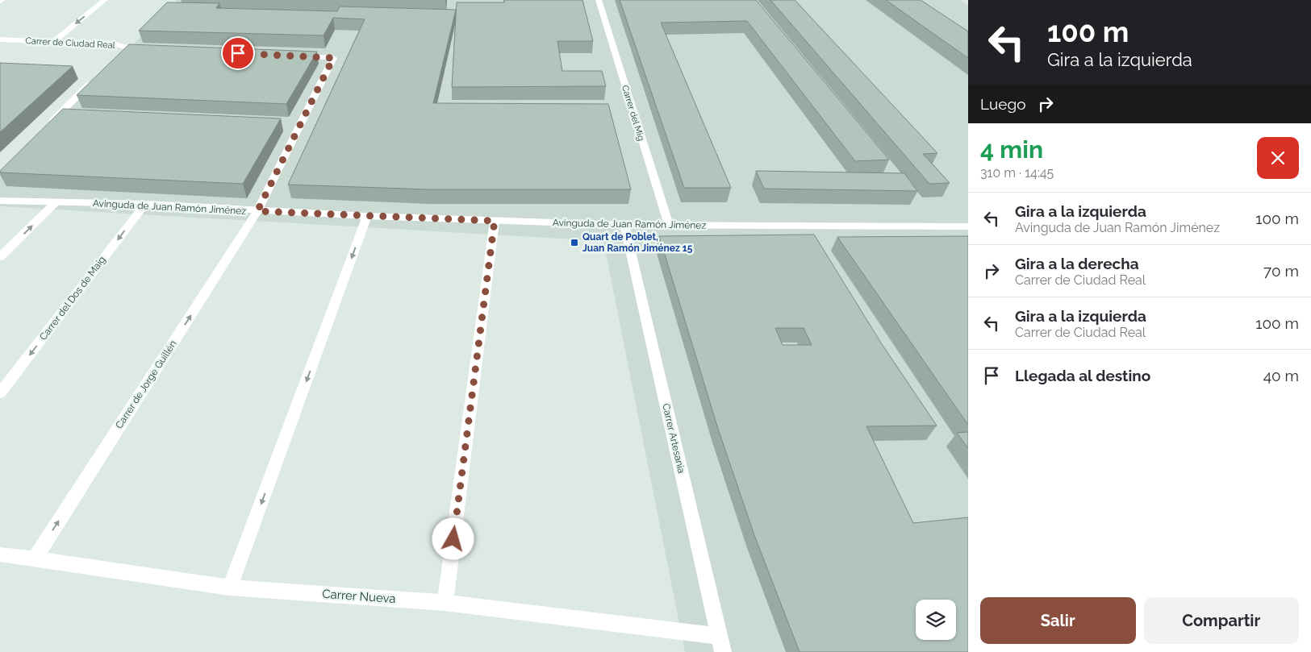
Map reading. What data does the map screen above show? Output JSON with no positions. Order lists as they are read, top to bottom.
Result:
{
  "streets": {
    "street": [
      "Carrer de Ciudad Real",
      "Carrer del Mig",
      "Avinguda de Juan Ramón Jiménez",
      "Carrer del Dos de Maig",
      "Carrer de Jorge Guillén",
      "Carrer Artesania",
      "Carrer Nueva"
    ]
  },
  "crossings": [
    ["Carrer del Mig", "Avinguda de Juan Ramón Jiménez"],
    ["Avinguda de Juan Ramón Jiménez", "Carrer del Dos de Maig"],
    ["Avinguda de Juan Ramón Jiménez", "Carrer de Jorge Guillén"],
    ["Avinguda de Juan Ramón Jiménez", "Carrer Artesania"],
    ["Carrer de Jorge Guillén", "Carrer Nueva"],
    ["Carrer Artesania", "Carrer Nueva"]
  ],
  "one_way": ["Carrer de Jorge Guillén"],
  "places": {
    "transit": ["Quart de Poblet, Juan Ramón Jiménez 15"]
  },
  "page": {
    "turn": ["100 m", "Gira a la izquierda"],
    "then": "Luego",
    "heading": ["4 min", "310 m · 14:45"],
    "list": [
      {
        "name": "Gira a la izquierda",
        "note": "Avinguda de Juan Ramón Jiménez",
        "value": "100 m"
      },
      {
        "name": "Gira a la derecha",
        "note": "Carrer de Ciudad Real",
        "value": "70 m"
      },
      {
        "name": "Gira a la izquierda",
        "note": "Carrer de Ciudad Real",
        "value": "100 m"
      },
      {
        "name": "Llegada al destino",
        "value": "40 m"
      }
    ],
    "buttons": ["Salir", "Compartir"]
  }
}
